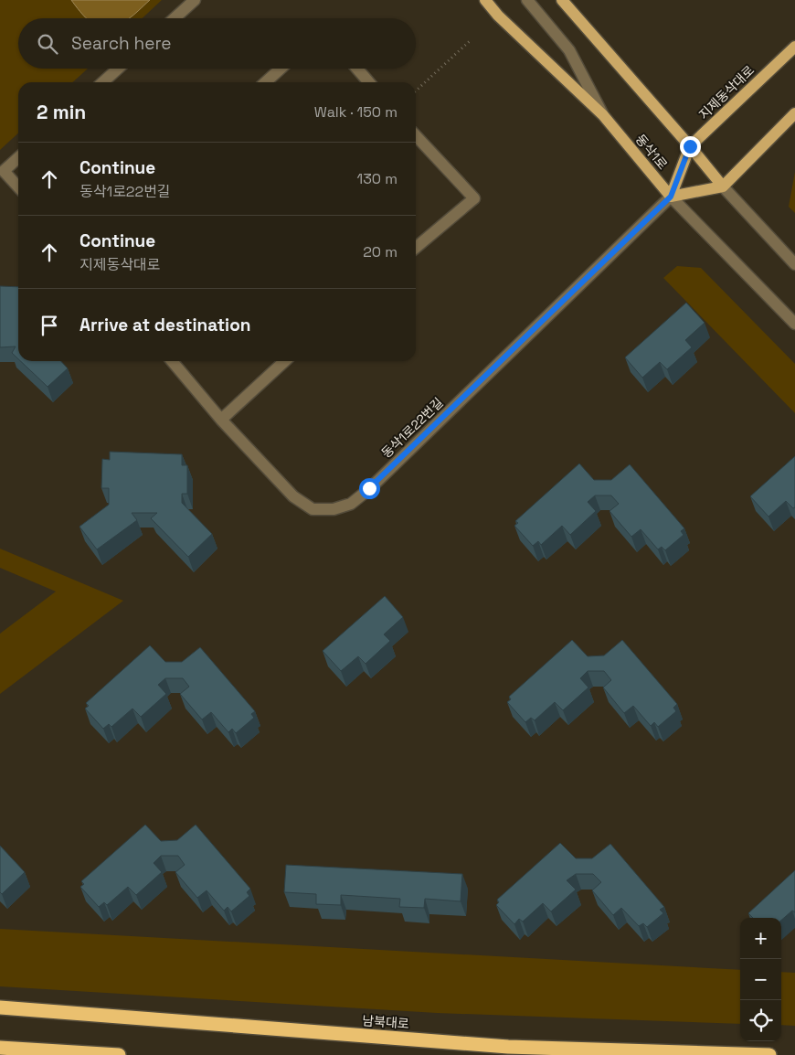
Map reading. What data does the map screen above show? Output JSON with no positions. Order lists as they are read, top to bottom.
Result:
{
  "streets": {
    "highway": ["남북대로"],
    "main road": ["지제동삭대로", "동삭1로"],
    "street": ["동삭1로22번길"]
  },
  "crossings": [
    ["지제동삭대로", "동삭1로"],
    ["지제동삭대로", "동삭1로22번길"],
    ["동삭1로", "동삭1로22번길"]
  ],
  "page": {
    "search": "Search here",
    "heading": ["2 min", "Walk · 150 m"],
    "list": [
      ["Continue", "동삭1로22번길", "130 m"],
      ["Continue", "지제동삭대로", "20 m"],
      "Arrive at destination"
    ],
    "map_buttons": ["+", "−"]
  }
}
